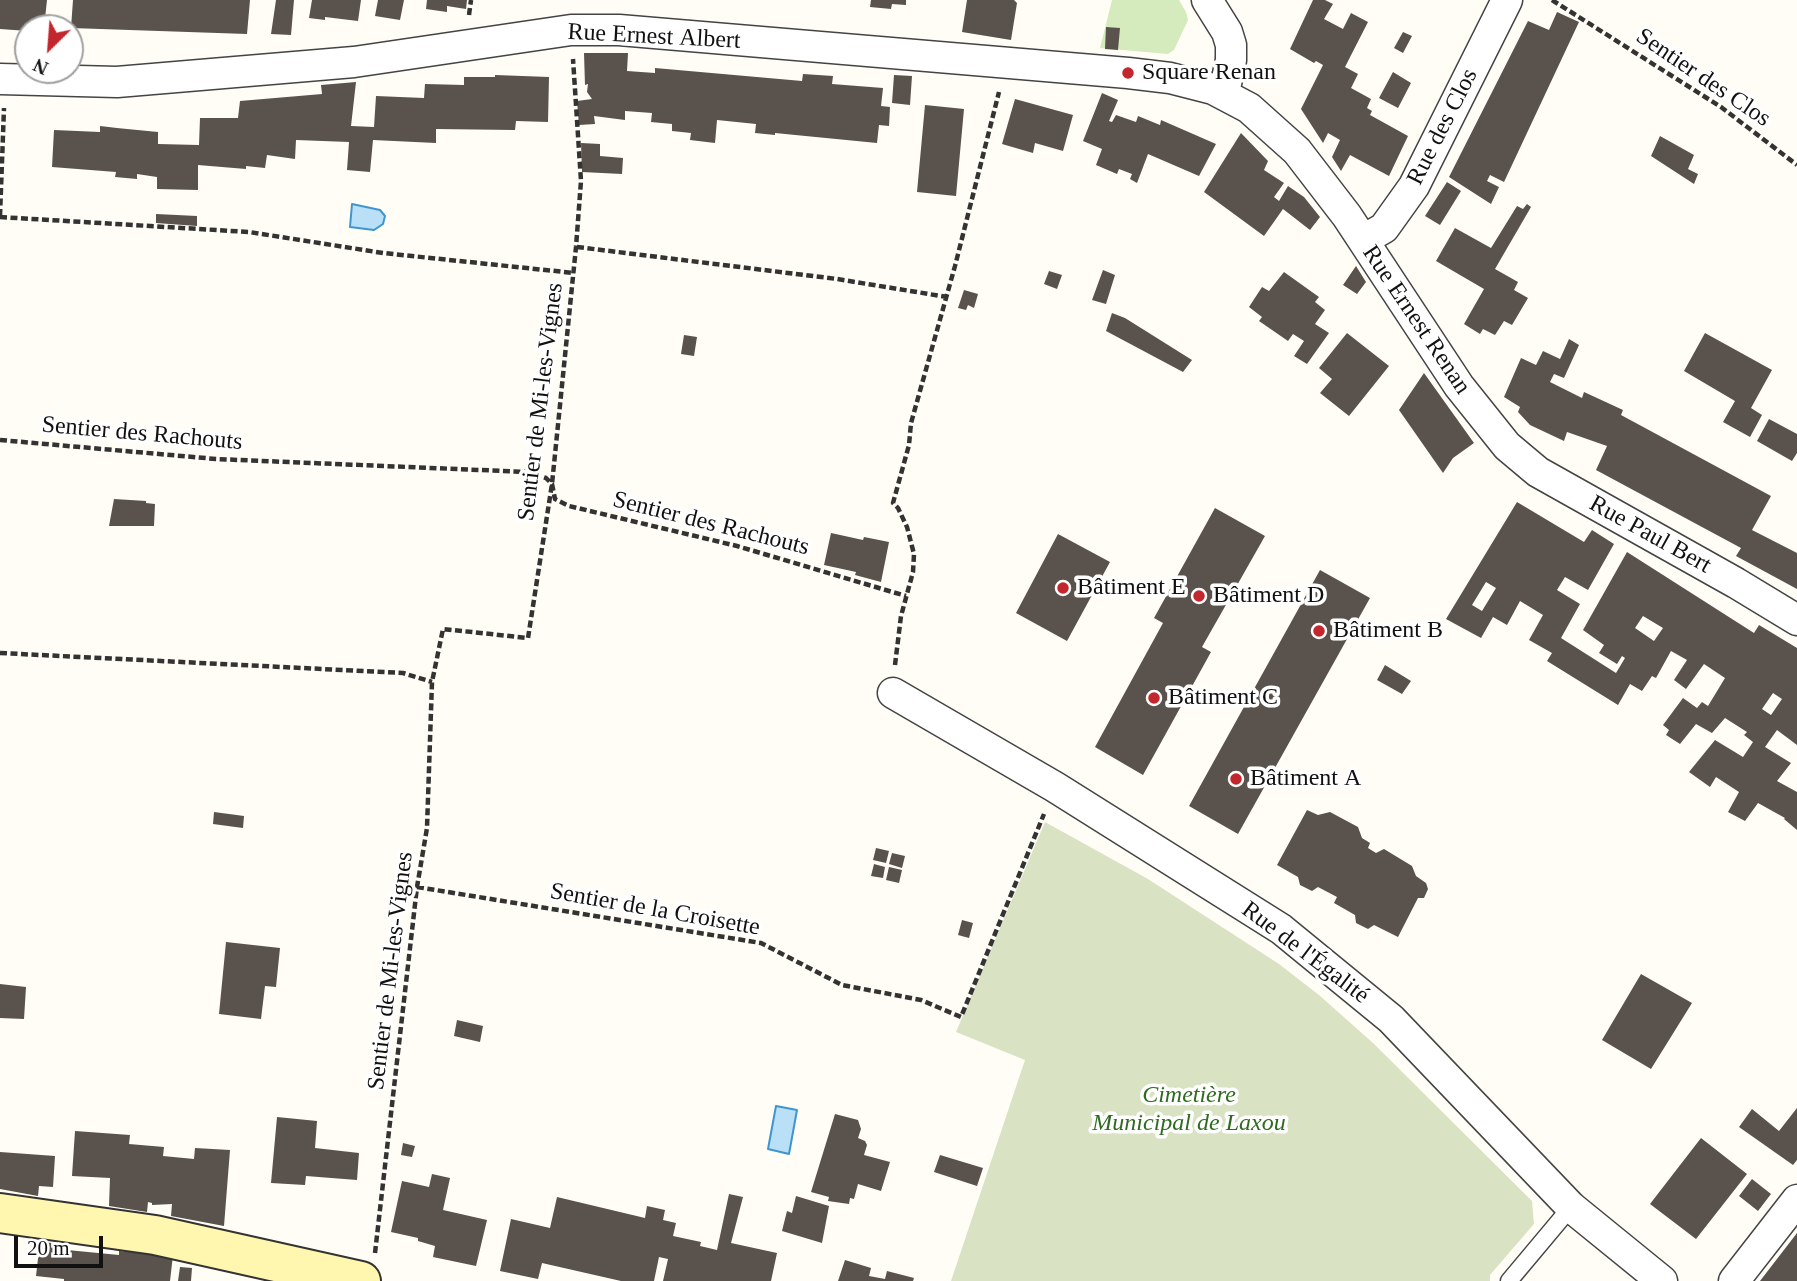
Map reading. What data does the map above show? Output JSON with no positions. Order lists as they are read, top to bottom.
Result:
{
  "streets": {
    "street": [
      "Rue Ernest Albert",
      "Rue des Clos",
      "Rue Ernest Renan",
      "Rue Paul Bert",
      "Rue de l'Égalité"
    ],
    "path": [
      "Sentier des Clos",
      "Sentier de Mi-les-Vignes",
      "Sentier des Rachouts",
      "Sentier de la Croisette"
    ]
  },
  "crossings": [
    ["Rue Ernest Albert", "Rue Ernest Renan"],
    ["Rue Ernest Albert", "Sentier de Mi-les-Vignes"],
    ["Rue des Clos", "Rue Ernest Renan"],
    ["Rue Ernest Renan", "Rue Paul Bert"],
    ["Sentier de Mi-les-Vignes", "Sentier des Rachouts"],
    ["Sentier de Mi-les-Vignes", "Sentier de la Croisette"],
    ["Sentier de la Croisette", "Rue de l'Égalité"]
  ],
  "parks": ["Cimetière Municipal de Laxou"],
  "places": [
    "Square Renan",
    "Bâtiment E",
    "Bâtiment D",
    "Bâtiment B",
    "Bâtiment C",
    "Bâtiment A"
  ],
  "scale_bar": "20 m",
  "north": "bottom left"
}
